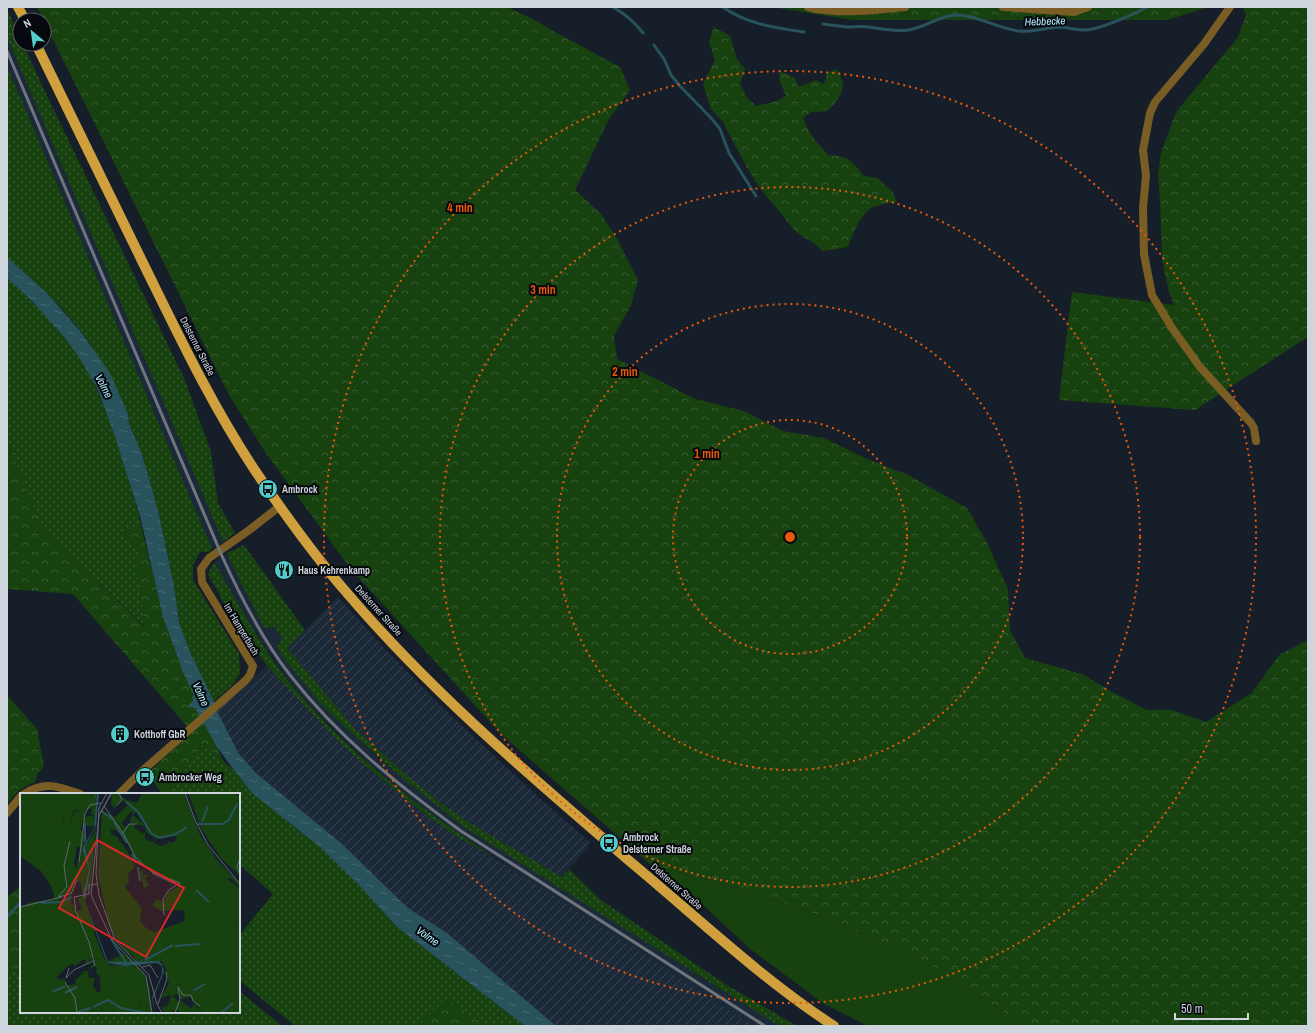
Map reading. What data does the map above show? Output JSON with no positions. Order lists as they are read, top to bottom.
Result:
{
  "streets": {
    "main road": ["Delsterner Straße"],
    "street": ["Im Hamperbach"]
  },
  "crossings": [
    ["Delsterner Straße", "Im Hamperbach"]
  ],
  "water": ["Hebbecke", "Volme"],
  "places": {
    "bus stop": ["Ambrock", "Ambrocker Weg", "Ambrock Delsterner Straße"],
    "restaurant": ["Haus Kehrenkamp"],
    "building": ["Kotthoff GbR"]
  },
  "scale_bar": "50 m",
  "north": "top left",
  "rings": [
    "4 min",
    "3 min",
    "2 min",
    "1 min"
  ]
}
